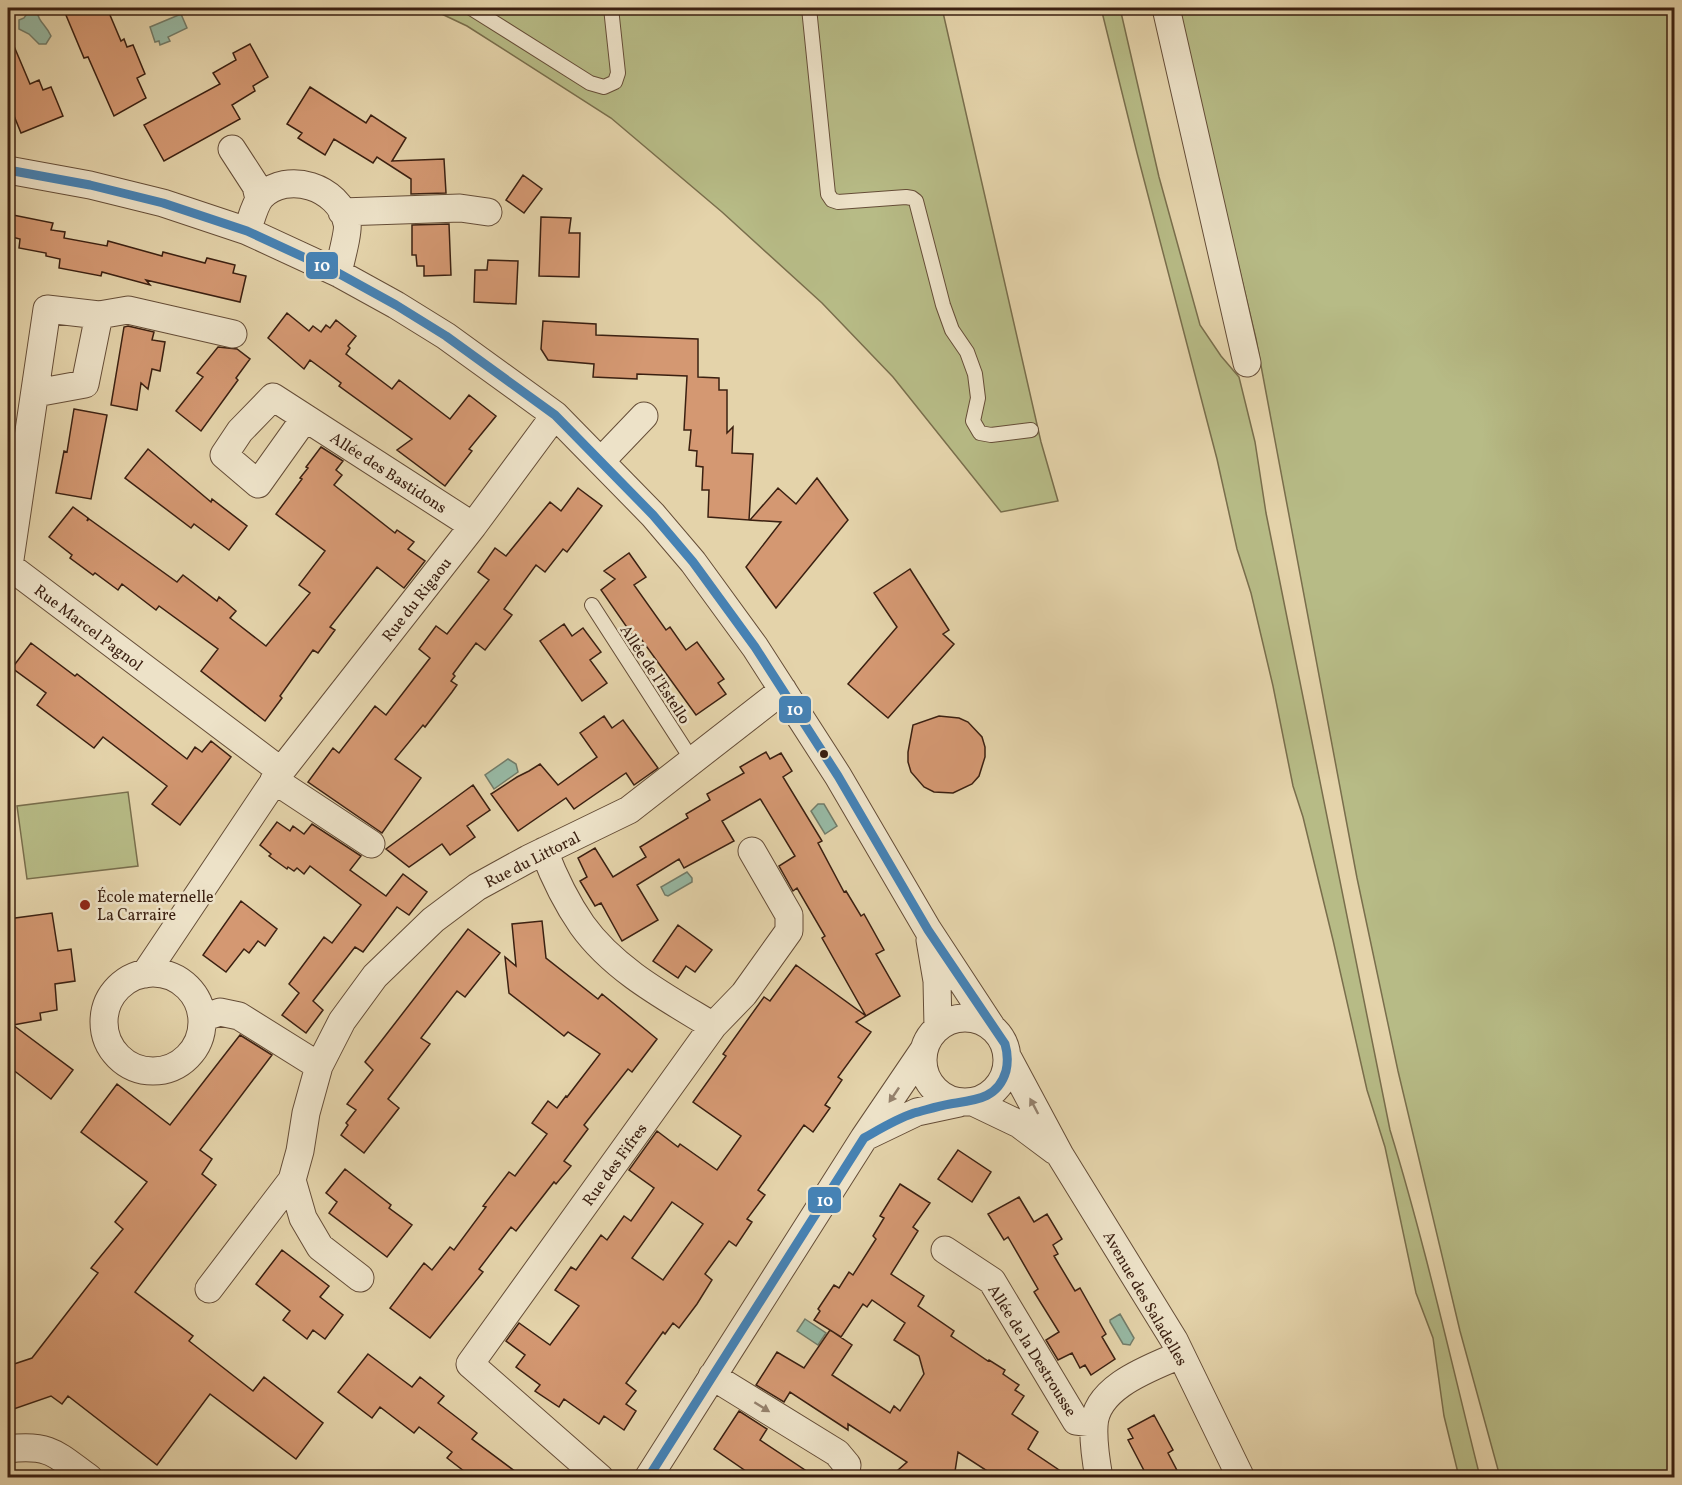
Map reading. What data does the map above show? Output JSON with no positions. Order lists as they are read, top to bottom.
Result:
{
  "streets": {
    "street": [
      "Allée des Bastidons",
      "Rue du Rigaou",
      "Rue Marcel Pagnol",
      "Rue du Littoral",
      "Rue des Fifres",
      "Avenue des Saladelles",
      "Allée de la Destrousse"
    ],
    "lane": ["Allée de l'Estello"]
  },
  "crossings": [
    ["Allée des Bastidons", "Rue du Rigaou"],
    ["Rue du Rigaou", "Rue Marcel Pagnol"],
    ["Allée de l'Estello", "Rue du Littoral"]
  ],
  "places": ["École maternelle La Carraire"],
  "lines": ["transit line 10"]
}
